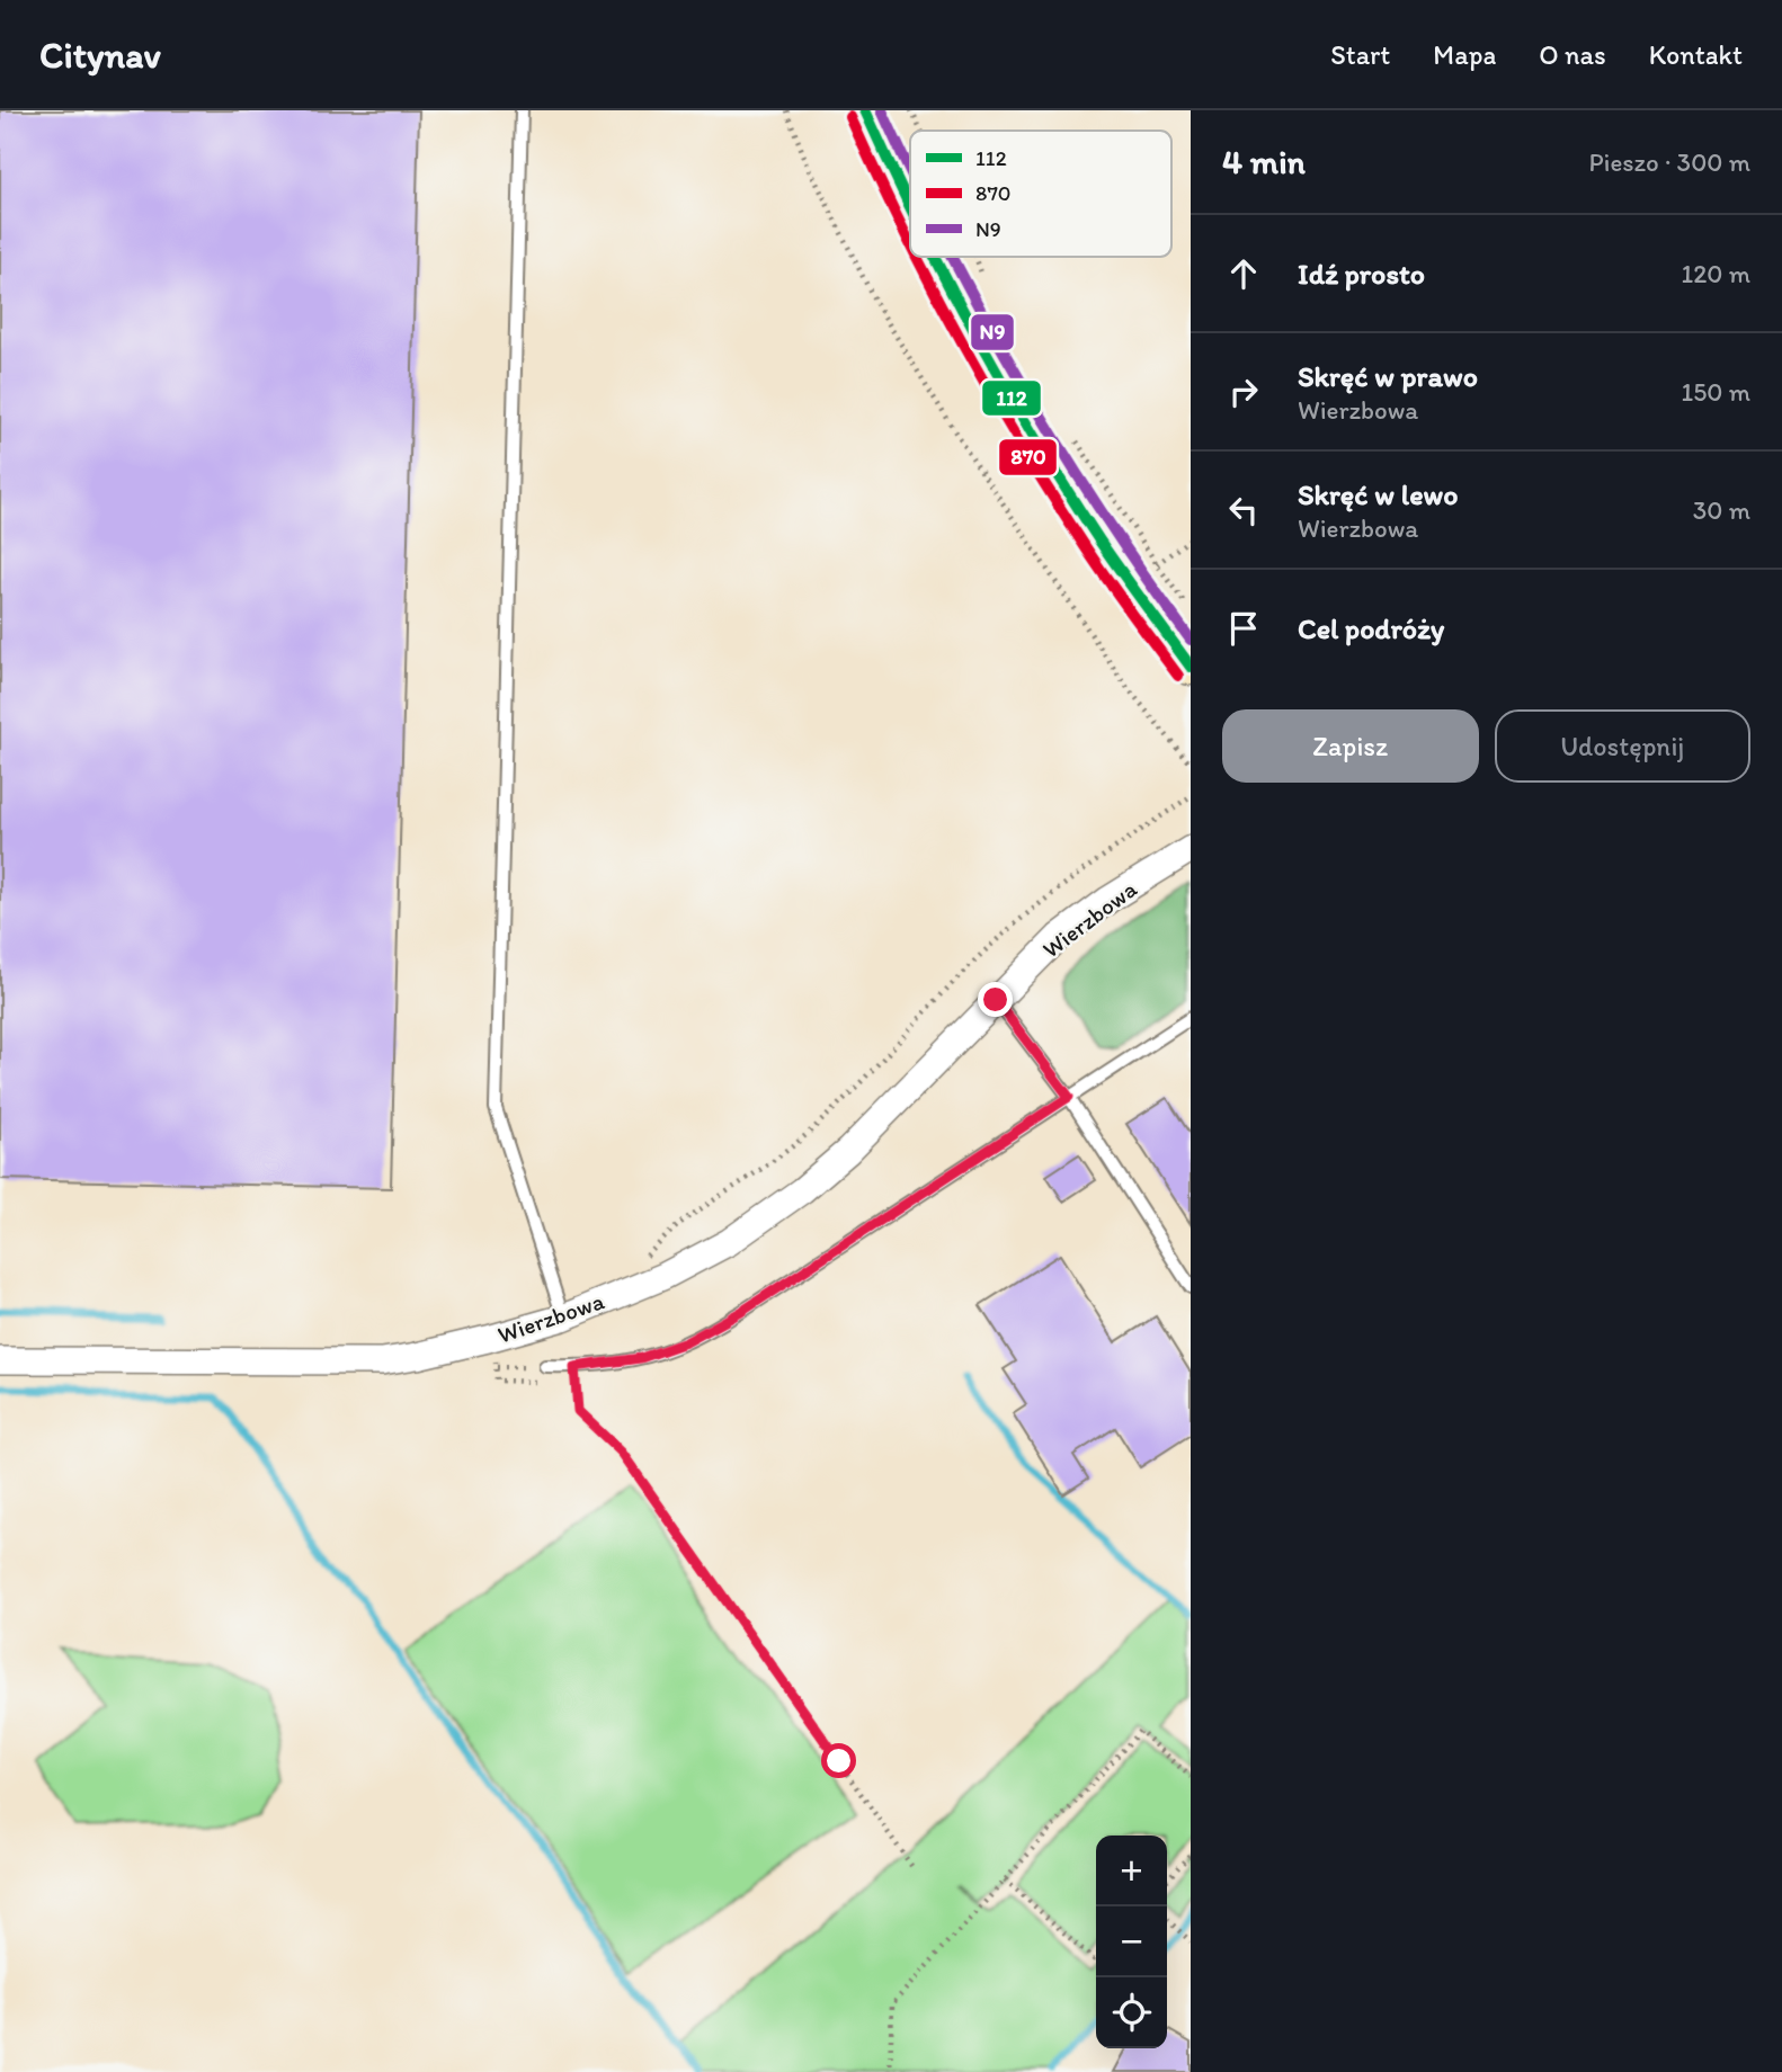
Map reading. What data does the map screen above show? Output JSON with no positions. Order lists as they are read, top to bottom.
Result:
{
  "streets": {
    "street": ["Wierzbowa"]
  },
  "lines": ["transit line 112", "transit line N9", "transit line 870"],
  "legend": ["112", "870", "N9"],
  "page": {
    "header": "Citynav",
    "nav": [
      "Start",
      "Mapa",
      "O nas",
      "Kontakt"
    ],
    "heading": ["4 min", "Pieszo · 300 m"],
    "list": [
      ["Idź prosto", "120 m"],
      ["Skręć w prawo", "Wierzbowa", "150 m"],
      ["Skręć w lewo", "Wierzbowa", "30 m"],
      "Cel podróży"
    ],
    "buttons": ["Zapisz", "Udostępnij"],
    "map_buttons": ["+", "−"]
  }
}
